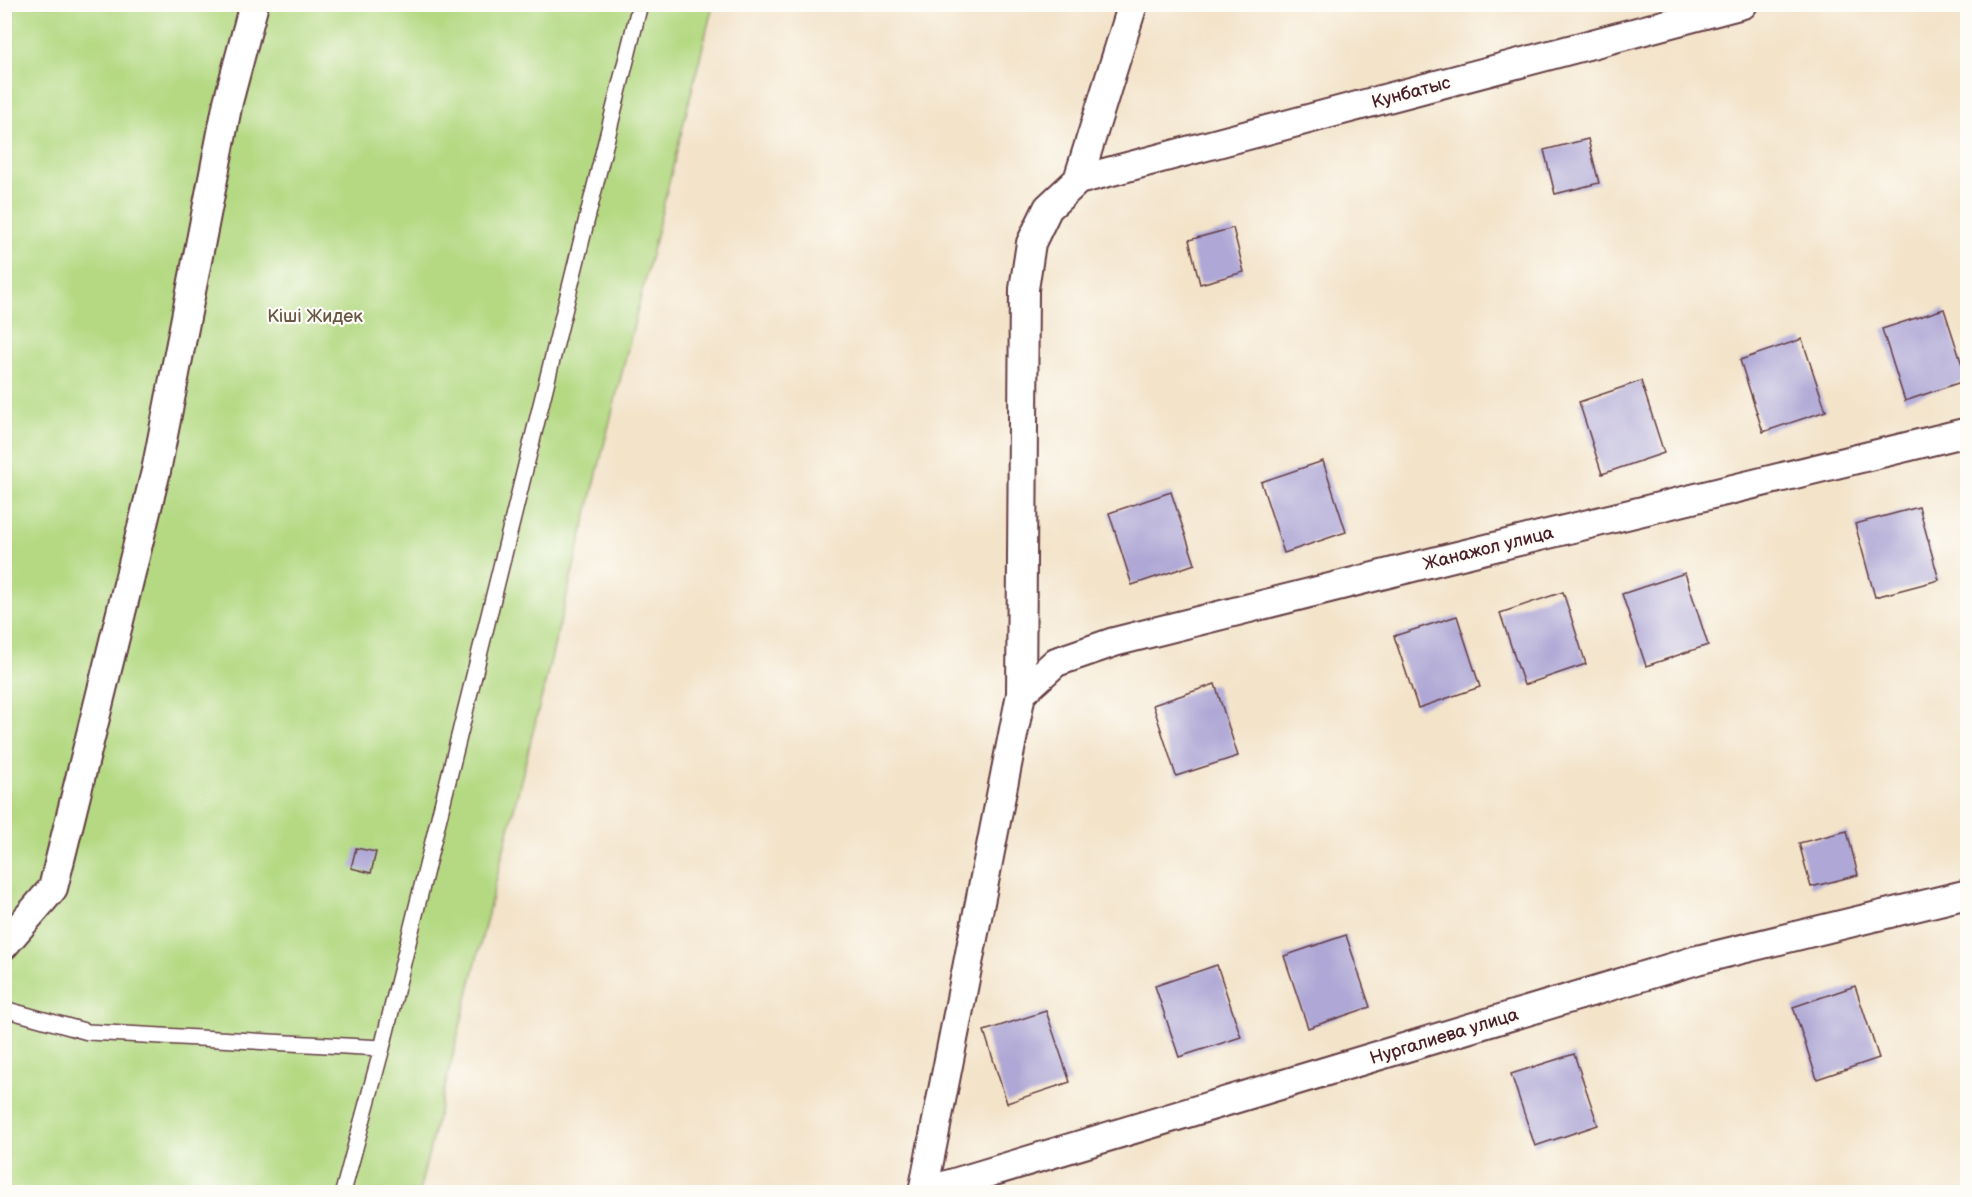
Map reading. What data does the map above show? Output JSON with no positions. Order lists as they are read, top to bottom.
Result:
{
  "streets": {
    "street": ["Кунбатыс", "Жанажол улица", "Нургалиева улица"]
  },
  "parks": ["Кіші Жидек"]
}
